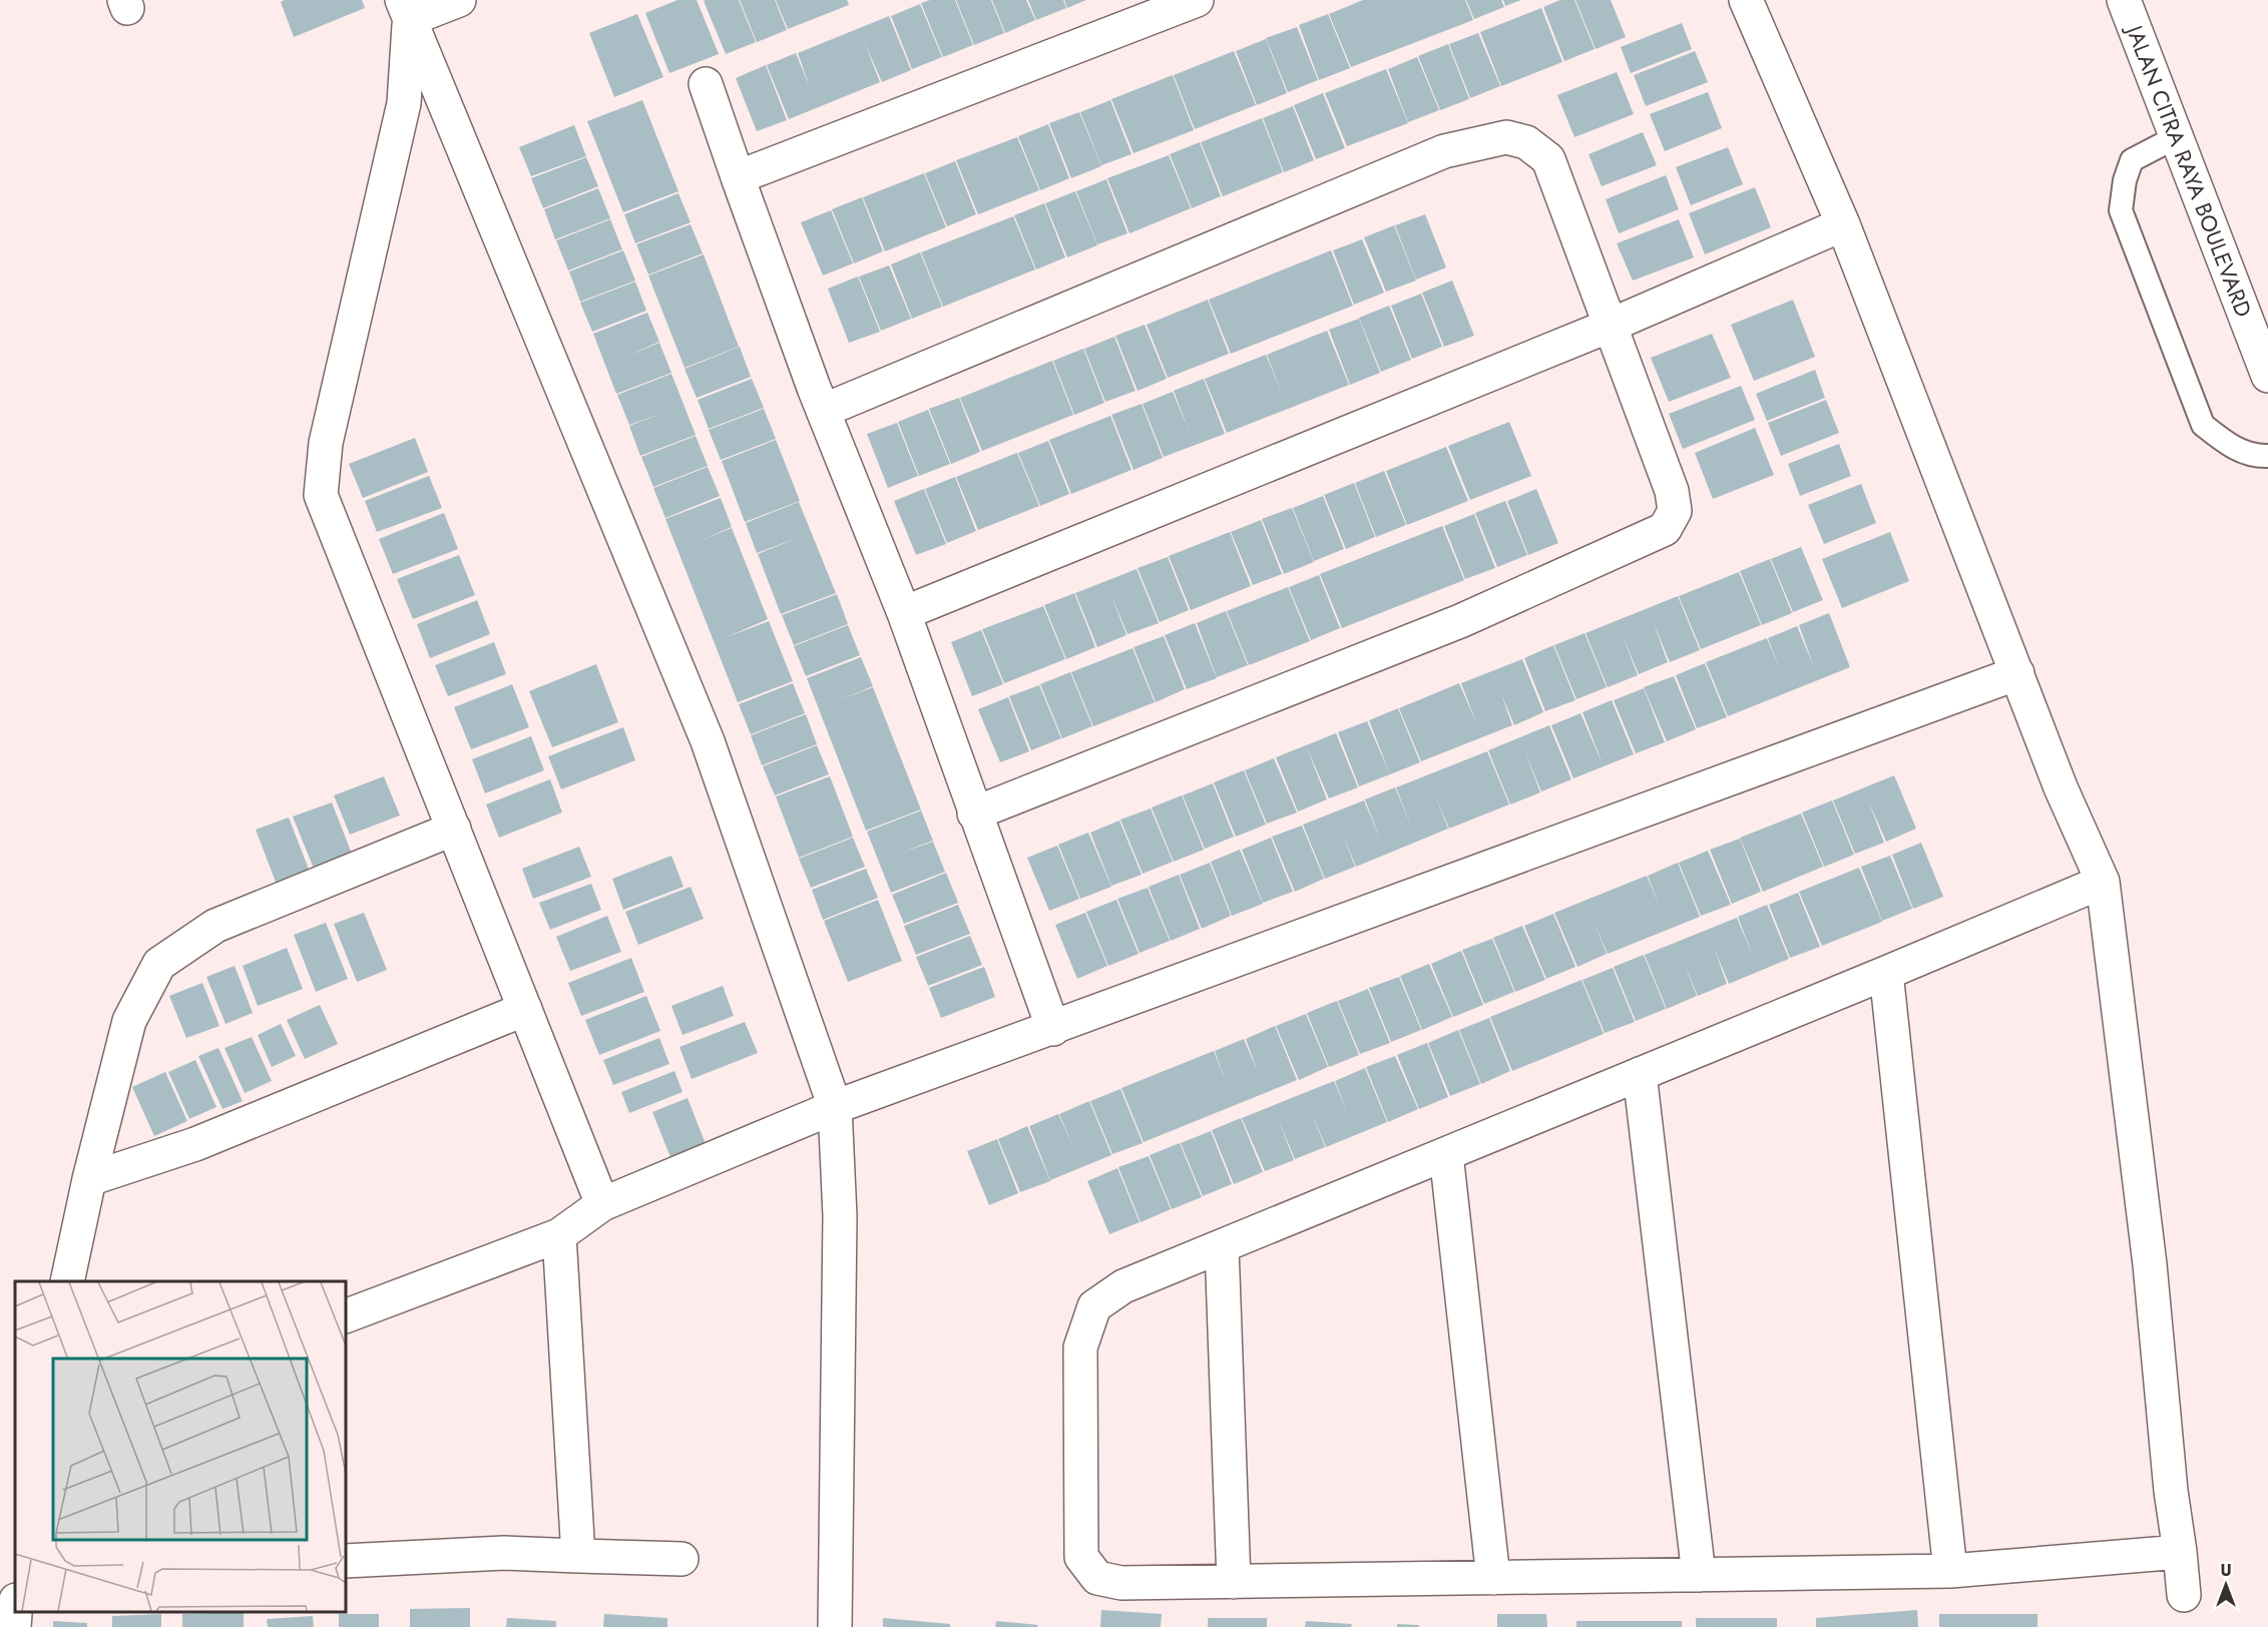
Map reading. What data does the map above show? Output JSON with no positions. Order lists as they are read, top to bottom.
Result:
{
  "streets": {
    "street": ["JALAN CITRA RAYA BOULEVARD"]
  },
  "north": "top"
}
